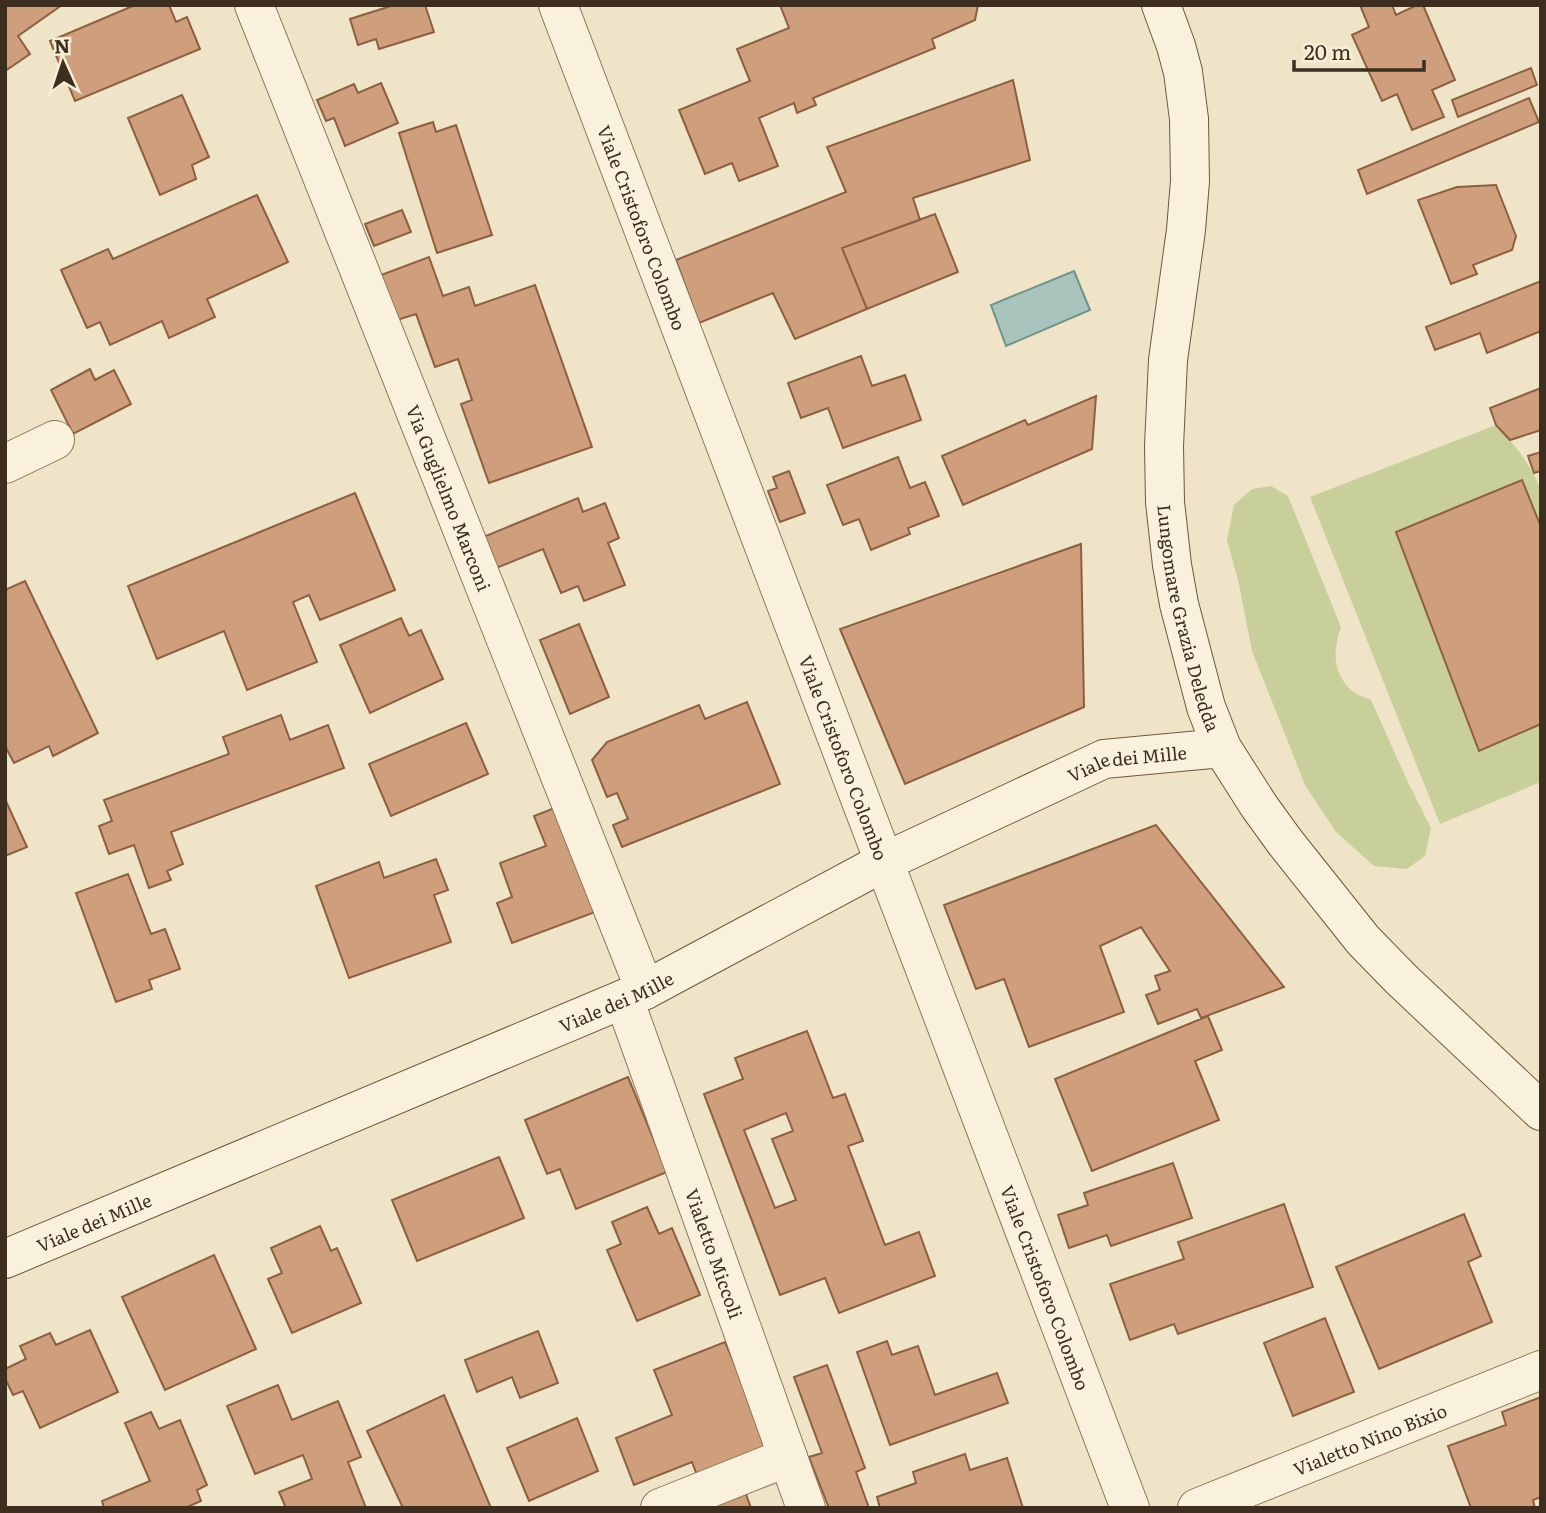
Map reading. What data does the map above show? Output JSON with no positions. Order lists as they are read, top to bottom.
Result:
{
  "streets": {
    "street": [
      "Viale Cristoforo Colombo",
      "Via Guglielmo Marconi",
      "Lungomare Grazia Deledda",
      "Viale dei Mille",
      "Vialetto Miccoli",
      "Vialetto Nino Bixio"
    ]
  },
  "crossings": [
    ["Viale Cristoforo Colombo", "Viale dei Mille"],
    ["Via Guglielmo Marconi", "Viale dei Mille"],
    ["Via Guglielmo Marconi", "Vialetto Miccoli"],
    ["Lungomare Grazia Deledda", "Viale dei Mille"],
    ["Viale dei Mille", "Vialetto Miccoli"]
  ],
  "scale_bar": "20 m",
  "north": "top"
}
